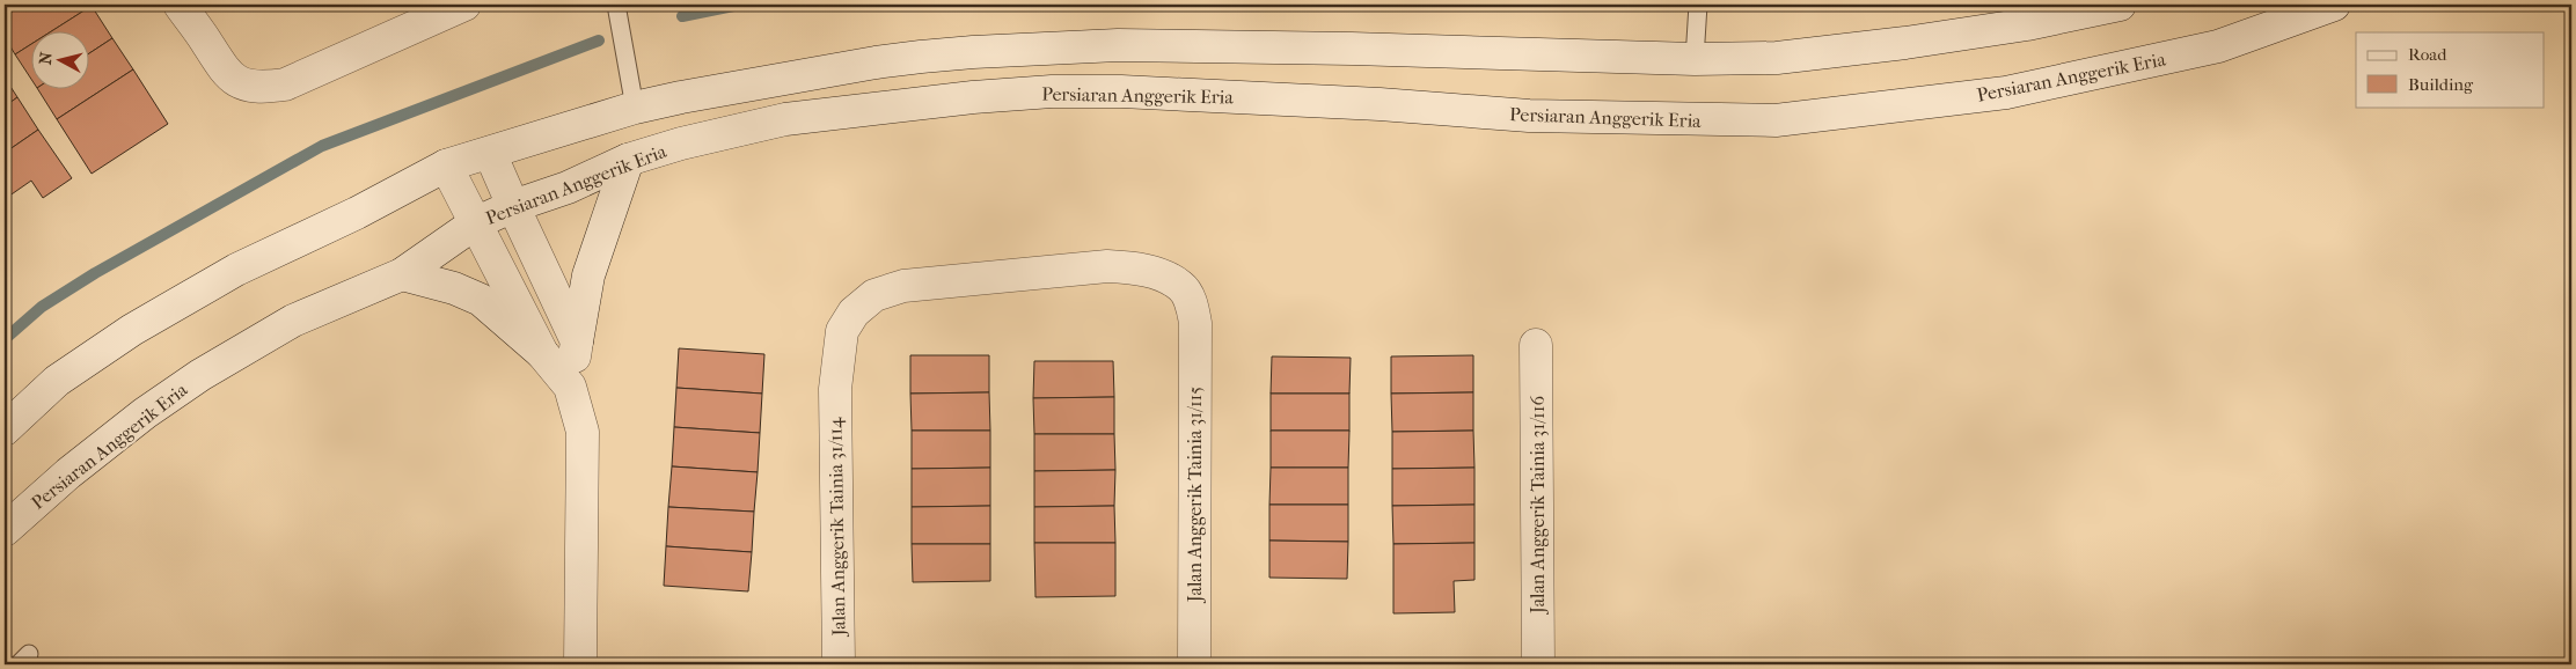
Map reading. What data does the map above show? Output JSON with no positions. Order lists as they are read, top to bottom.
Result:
{
  "streets": {
    "main road": [
      "Persiaran Anggerik Eria",
      "Jalan Anggerik Tainia 31/115",
      "Jalan Anggerik Tainia 31/116",
      "Jalan Anggerik Tainia 31/114"
    ]
  },
  "crossings": [
    ["Jalan Anggerik Tainia 31/115", "Jalan Anggerik Tainia 31/114"]
  ],
  "legend": ["Road", "Building"],
  "north": "left"
}
